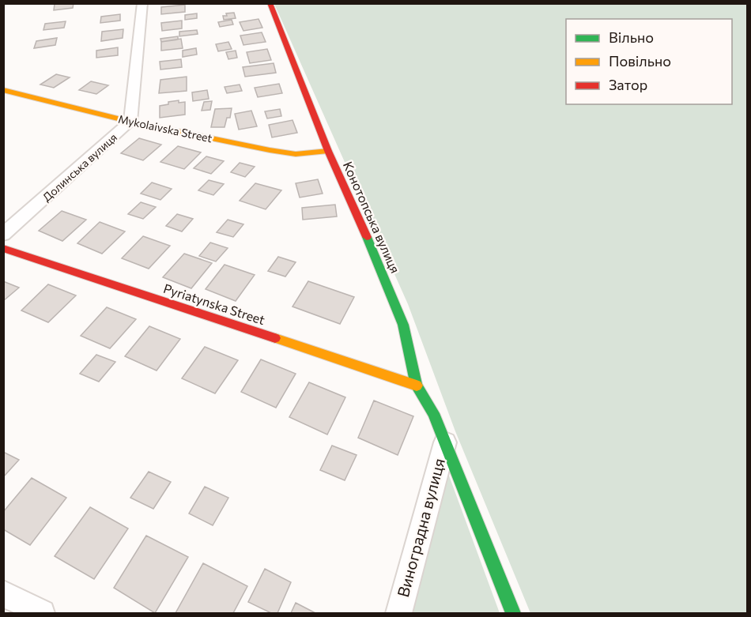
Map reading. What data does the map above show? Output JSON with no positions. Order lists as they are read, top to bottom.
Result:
{
  "streets": {
    "street": [
      "Mykolaivska Street",
      "Долинська вулиця",
      "Конотопська вулиця",
      "Pyriatynska Street",
      "Виноградна вулиця"
    ]
  },
  "crossings": [
    ["Mykolaivska Street", "Долинська вулиця"],
    ["Mykolaivska Street", "Конотопська вулиця"],
    ["Конотопська вулиця", "Pyriatynska Street"],
    ["Конотопська вулиця", "Виноградна вулиця"]
  ],
  "legend": ["Вільно", "Повільно", "Затор"]
}
